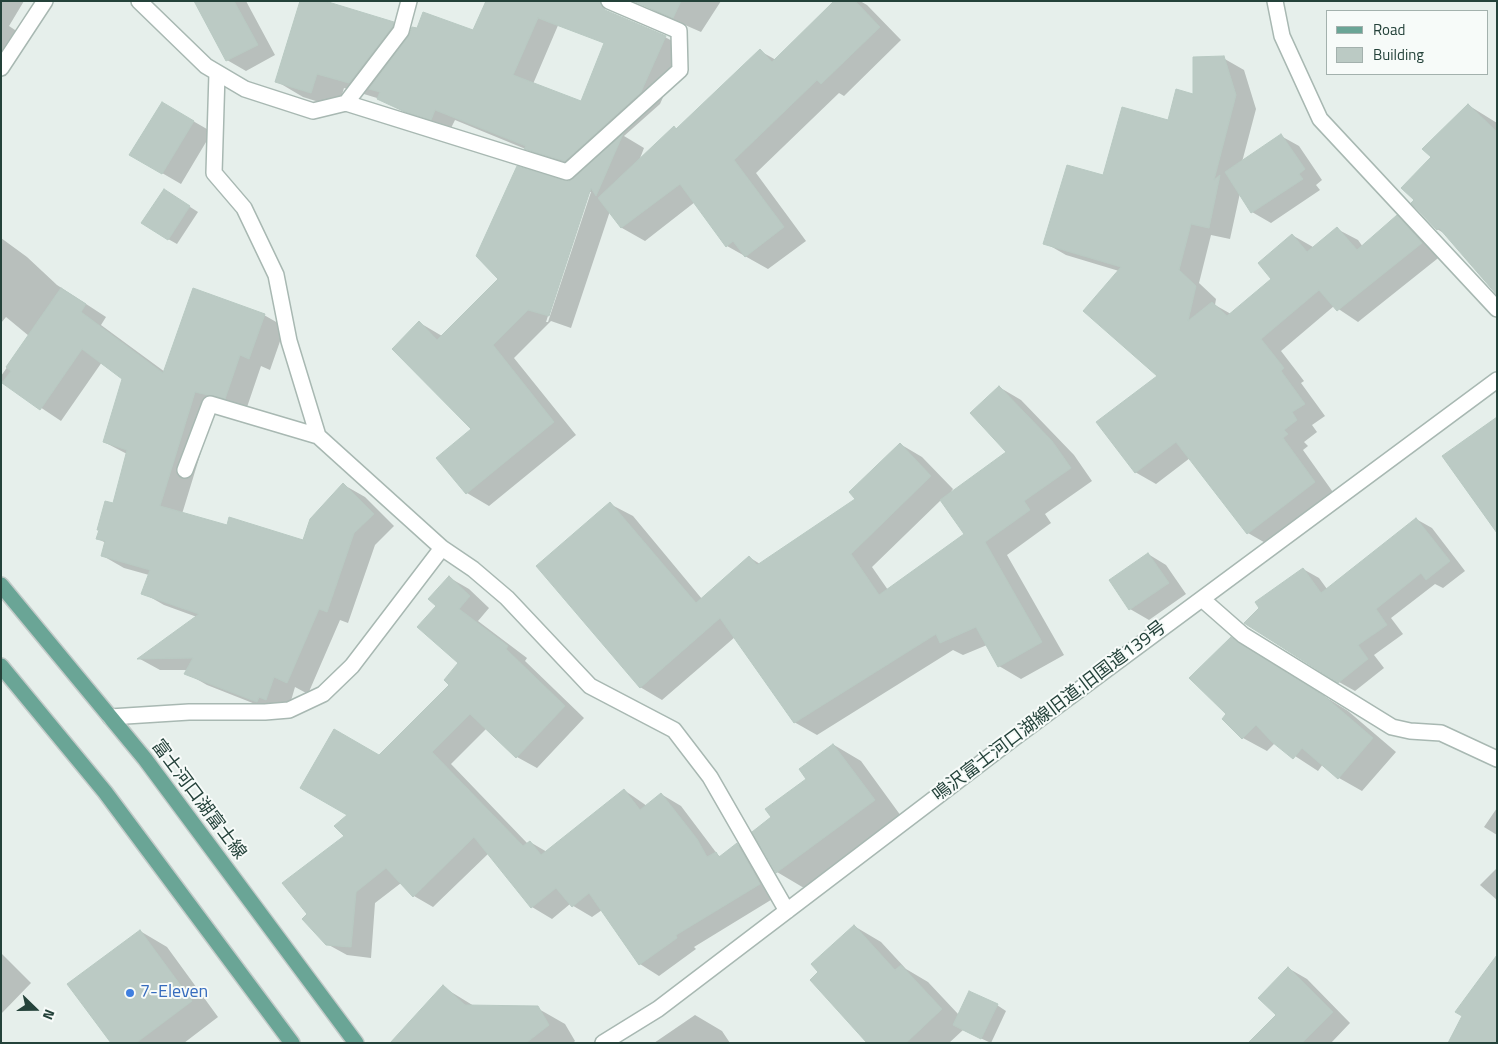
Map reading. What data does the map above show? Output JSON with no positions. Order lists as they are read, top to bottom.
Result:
{
  "streets": {
    "main road": ["富士河口湖富士線"],
    "street": ["鳴沢富士河口湖線旧道;旧国道139号"]
  },
  "places": ["7-Eleven"],
  "legend": ["Road", "Building"],
  "north": "right"
}
